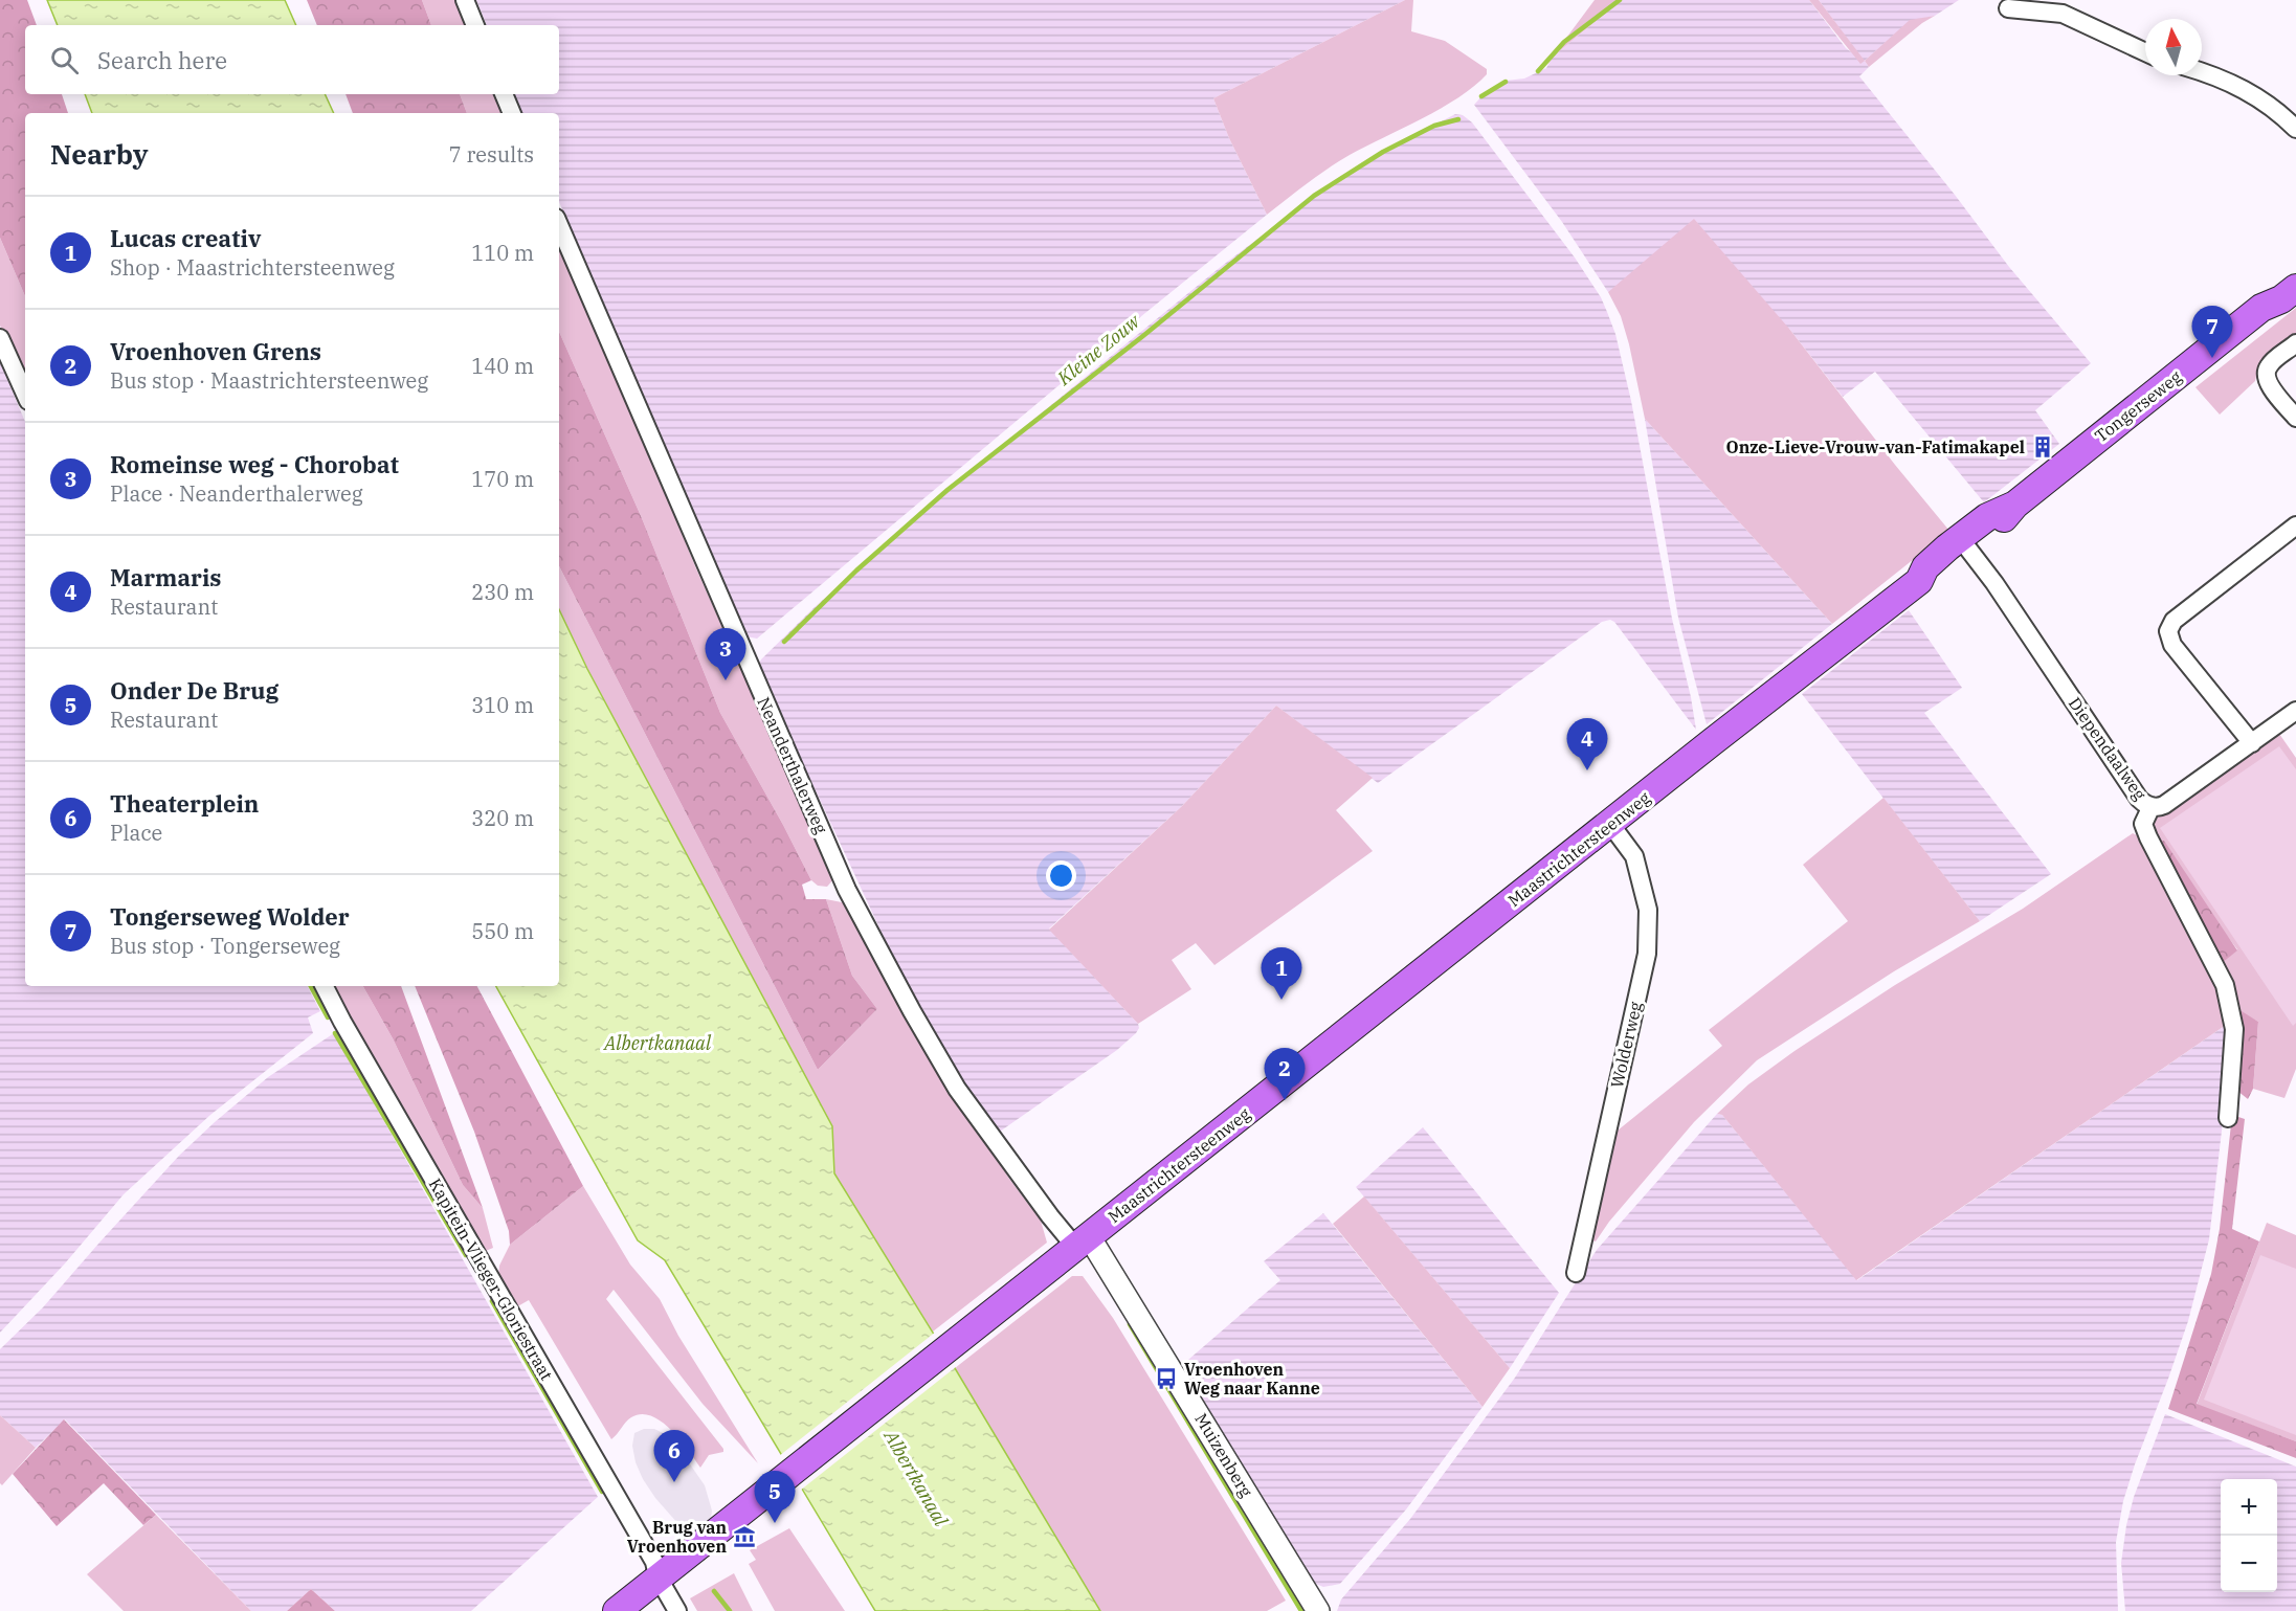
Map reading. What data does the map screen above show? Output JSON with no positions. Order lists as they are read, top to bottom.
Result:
{
  "streets": {
    "main road": ["Tongerseweg", "Maastrichtersteenweg"],
    "street": [
      "Diependaalweg",
      "Neanderthalerweg",
      "Wolderweg",
      "Kapitein-Vlieger-Gloriestraat",
      "Muizenberg"
    ]
  },
  "crossings": [
    ["Tongerseweg", "Diependaalweg"],
    ["Tongerseweg", "Maastrichtersteenweg"],
    ["Diependaalweg", "Maastrichtersteenweg"],
    ["Neanderthalerweg", "Maastrichtersteenweg"],
    ["Neanderthalerweg", "Muizenberg"],
    ["Maastrichtersteenweg", "Wolderweg"],
    ["Maastrichtersteenweg", "Kapitein-Vlieger-Gloriestraat"],
    ["Maastrichtersteenweg", "Muizenberg"]
  ],
  "water": ["Kleine Zouw", "Albertkanaal"],
  "places": {
    "building": ["Onze-Lieve-Vrouw-van-Fatimakapel"],
    "bus stop": ["Vroenhoven Weg naar Kanne"],
    "museum": ["Brug van Vroenhoven"]
  },
  "north": "top",
  "page": {
    "search": "Search here",
    "heading": ["Nearby", "7 results"],
    "list": [
      {
        "mark": "1",
        "name": "Lucas creativ",
        "note": "Shop · Maastrichtersteenweg",
        "value": "110 m"
      },
      {
        "mark": "2",
        "name": "Vroenhoven Grens",
        "note": "Bus stop · Maastrichtersteenweg",
        "value": "140 m"
      },
      {
        "mark": "3",
        "name": "Romeinse weg - Chorobat",
        "note": "Place · Neanderthalerweg",
        "value": "170 m"
      },
      {
        "mark": "4",
        "name": "Marmaris",
        "note": "Restaurant",
        "value": "230 m"
      },
      {
        "mark": "5",
        "name": "Onder De Brug",
        "note": "Restaurant",
        "value": "310 m"
      },
      {
        "mark": "6",
        "name": "Theaterplein",
        "note": "Place",
        "value": "320 m"
      },
      {
        "mark": "7",
        "name": "Tongerseweg Wolder",
        "note": "Bus stop · Tongerseweg",
        "value": "550 m"
      }
    ],
    "pins": [
      "7",
      "3",
      "4",
      "1",
      "2",
      "6",
      "5"
    ],
    "map_buttons": ["+", "−"]
  }
}
